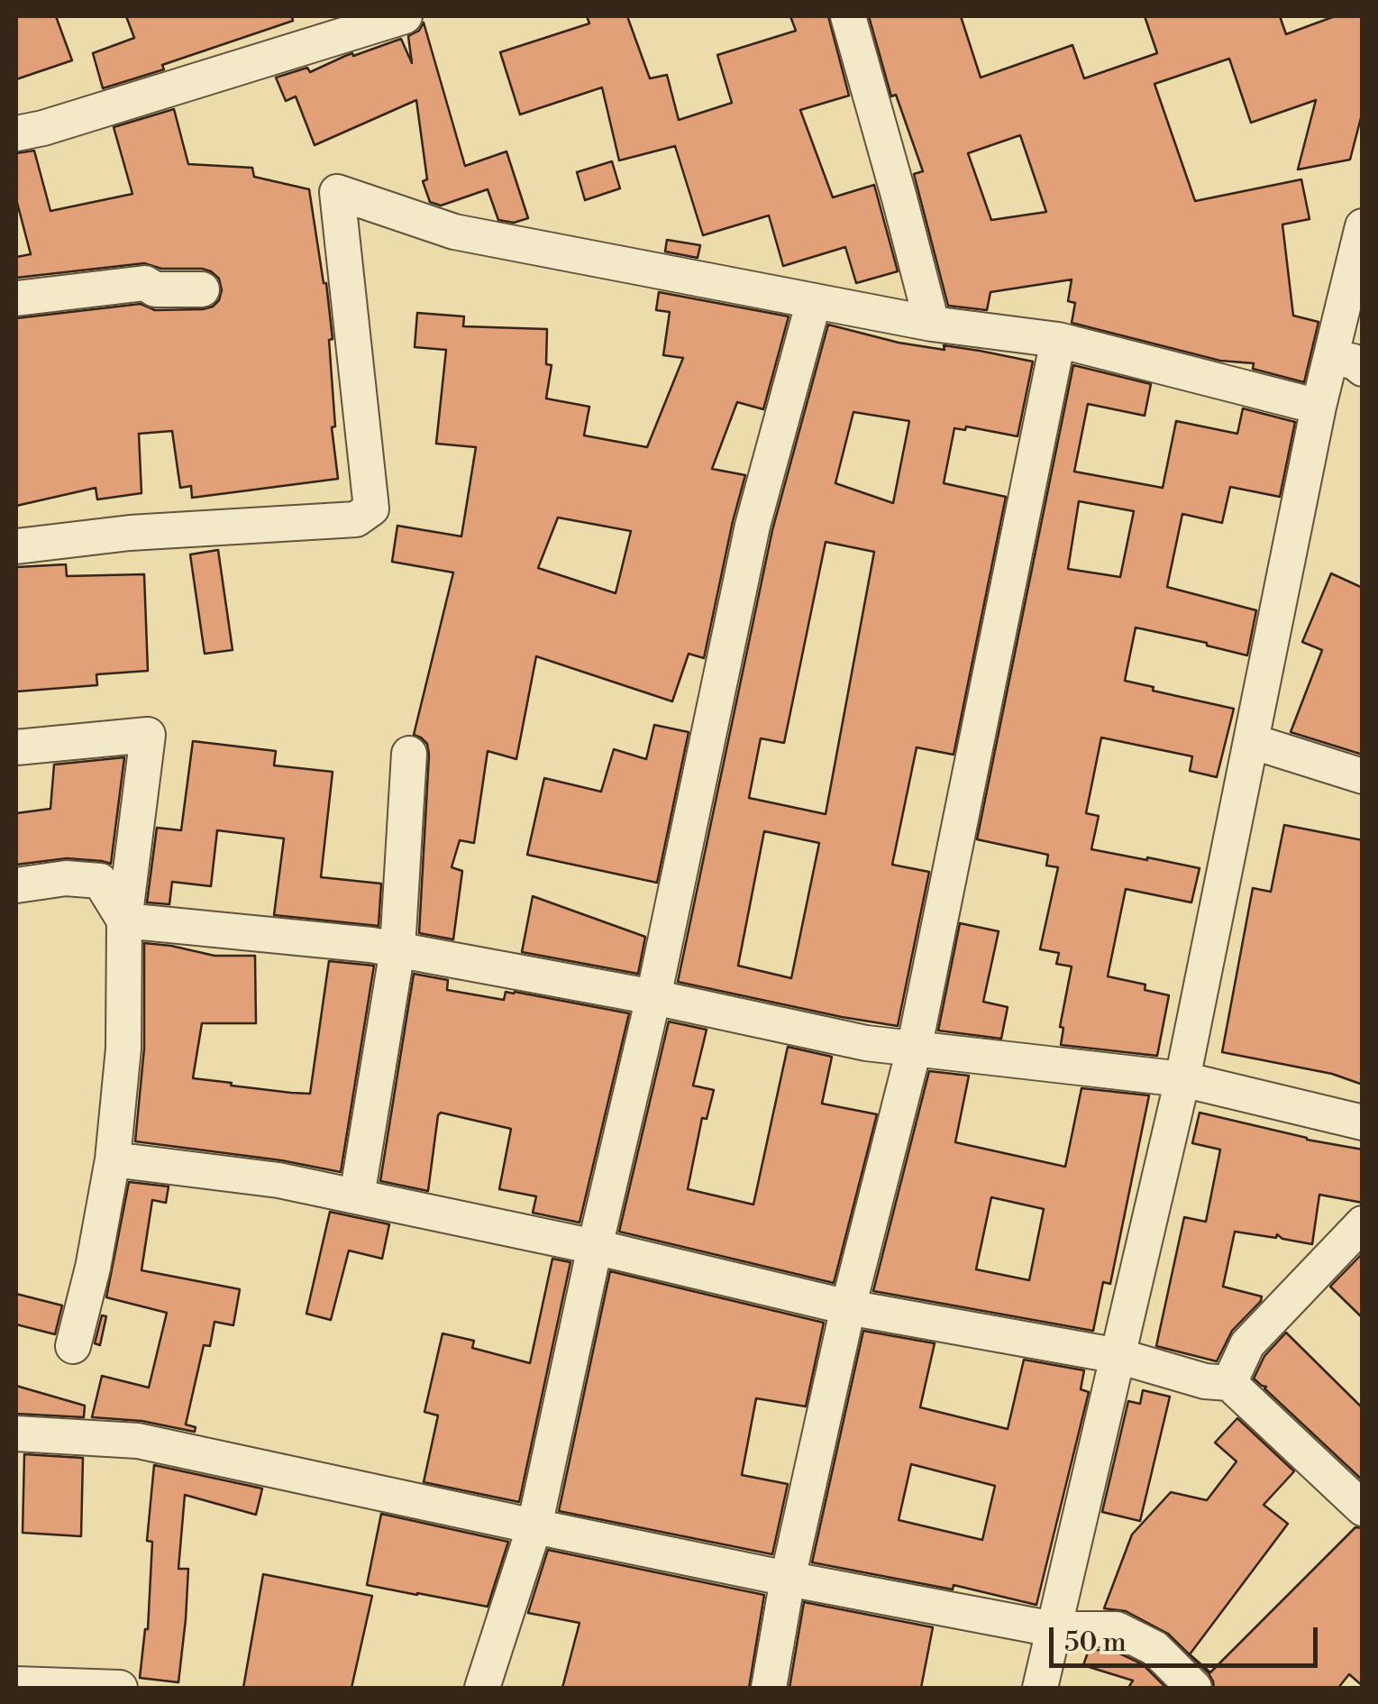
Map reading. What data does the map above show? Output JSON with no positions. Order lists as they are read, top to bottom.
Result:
{
  "scale_bar": "50 m"
}
